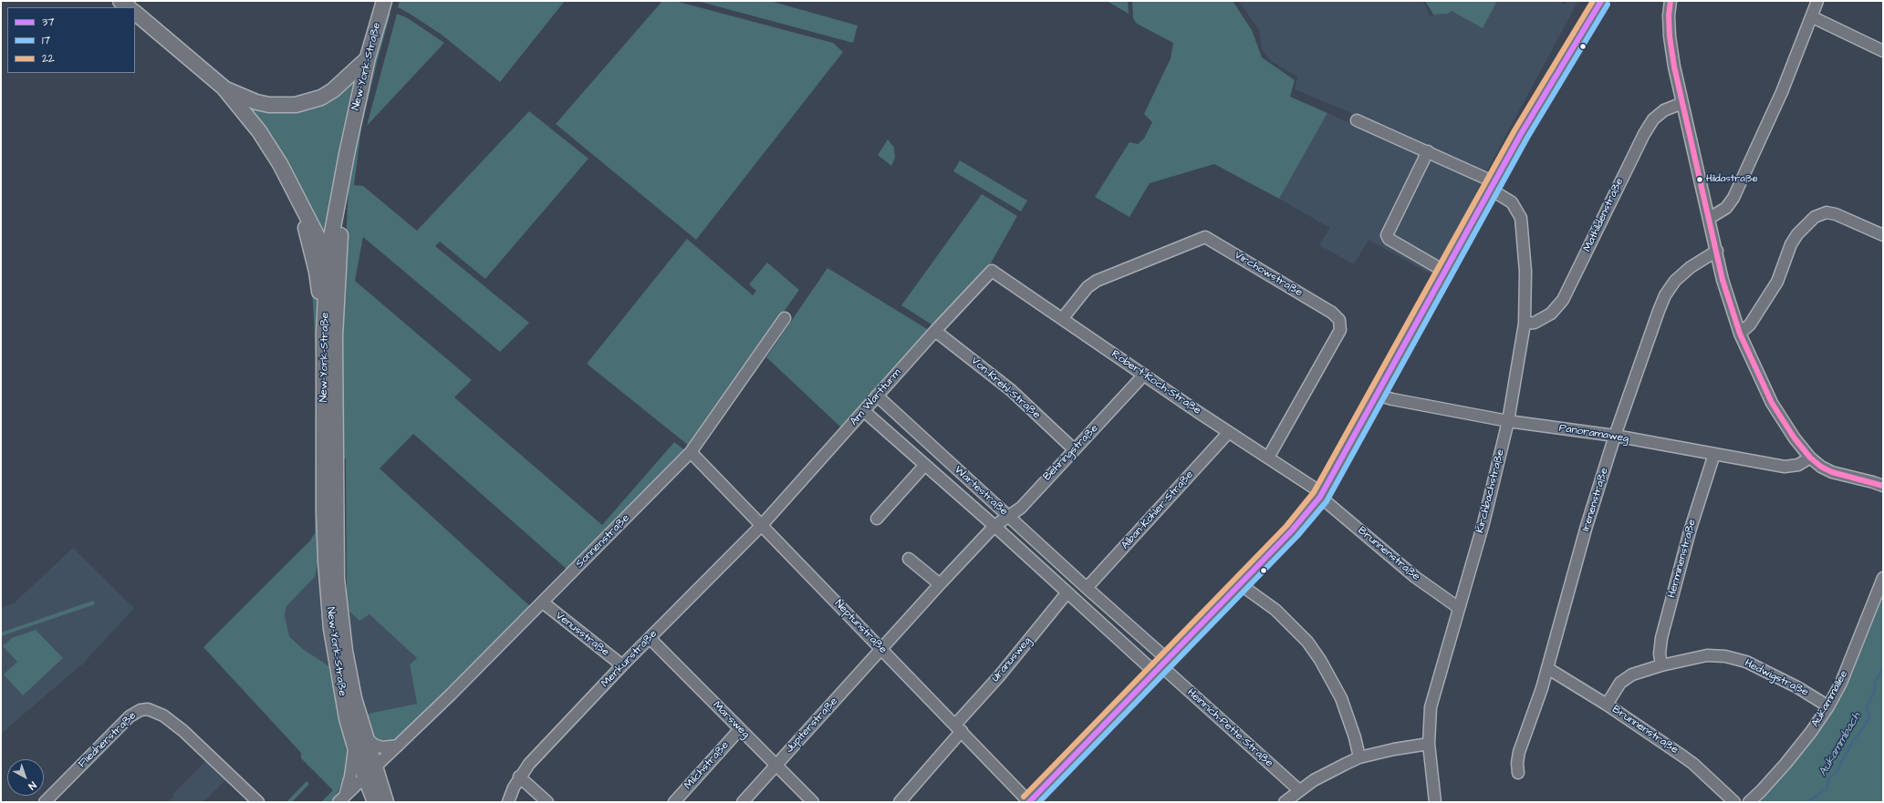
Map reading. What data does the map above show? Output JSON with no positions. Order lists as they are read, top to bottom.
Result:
{
  "streets": {
    "main road": ["New-York-Straße"],
    "street": [
      "Mathildenstraße",
      "Virchowstraße",
      "Robert-Koch-Straße",
      "Von-Krehl-Straße",
      "Am Wartturm",
      "Panoramaweg",
      "Behringstraße",
      "Wartestraße",
      "Kirchbachstraße",
      "Irenenstraße",
      "Alban-Köhler-Straße",
      "Sonnenstraße",
      "Brunnenstraße",
      "Herminenstraße",
      "Neptunstraße",
      "Venusstraße",
      "Merkurstraße",
      "Uranusweg",
      "Hedwigstraße",
      "Aukammallee",
      "Marsweg",
      "Jupiterstraße",
      "Heinrich-Pette-Straße",
      "Fliednerstraße",
      "Milchstraße"
    ]
  },
  "crossings": [
    ["New-York-Straße", "Sonnenstraße"],
    ["Mathildenstraße", "Kirchbachstraße"],
    ["Virchowstraße", "Robert-Koch-Straße"],
    ["Robert-Koch-Straße", "Am Wartturm"],
    ["Robert-Koch-Straße", "Behringstraße"],
    ["Robert-Koch-Straße", "Alban-Köhler-Straße"],
    ["Robert-Koch-Straße", "Brunnenstraße"],
    ["Von-Krehl-Straße", "Am Wartturm"],
    ["Von-Krehl-Straße", "Behringstraße"],
    ["Am Wartturm", "Wartestraße"],
    ["Am Wartturm", "Neptunstraße"],
    ["Am Wartturm", "Merkurstraße"],
    ["Panoramaweg", "Kirchbachstraße"],
    ["Panoramaweg", "Irenenstraße"],
    ["Panoramaweg", "Herminenstraße"],
    ["Behringstraße", "Wartestraße"],
    ["Behringstraße", "Jupiterstraße"],
    ["Wartestraße", "Alban-Köhler-Straße"],
    ["Wartestraße", "Uranusweg"],
    ["Wartestraße", "Heinrich-Pette-Straße"],
    ["Kirchbachstraße", "Brunnenstraße"],
    ["Irenenstraße", "Brunnenstraße"],
    ["Sonnenstraße", "Neptunstraße"],
    ["Sonnenstraße", "Venusstraße"],
    ["Brunnenstraße", "Hedwigstraße"],
    ["Herminenstraße", "Hedwigstraße"],
    ["Neptunstraße", "Merkurstraße"],
    ["Neptunstraße", "Uranusweg"],
    ["Neptunstraße", "Jupiterstraße"],
    ["Venusstraße", "Merkurstraße"],
    ["Merkurstraße", "Marsweg"],
    ["Hedwigstraße", "Aukammallee"],
    ["Marsweg", "Jupiterstraße"],
    ["Marsweg", "Milchstraße"]
  ],
  "water": ["Aukammbach"],
  "places": ["Hildastraße"],
  "lines": ["transit line 37", "transit line 22", "transit line 17"],
  "legend": ["37", "17", "22"],
  "north": "bottom right"
}
